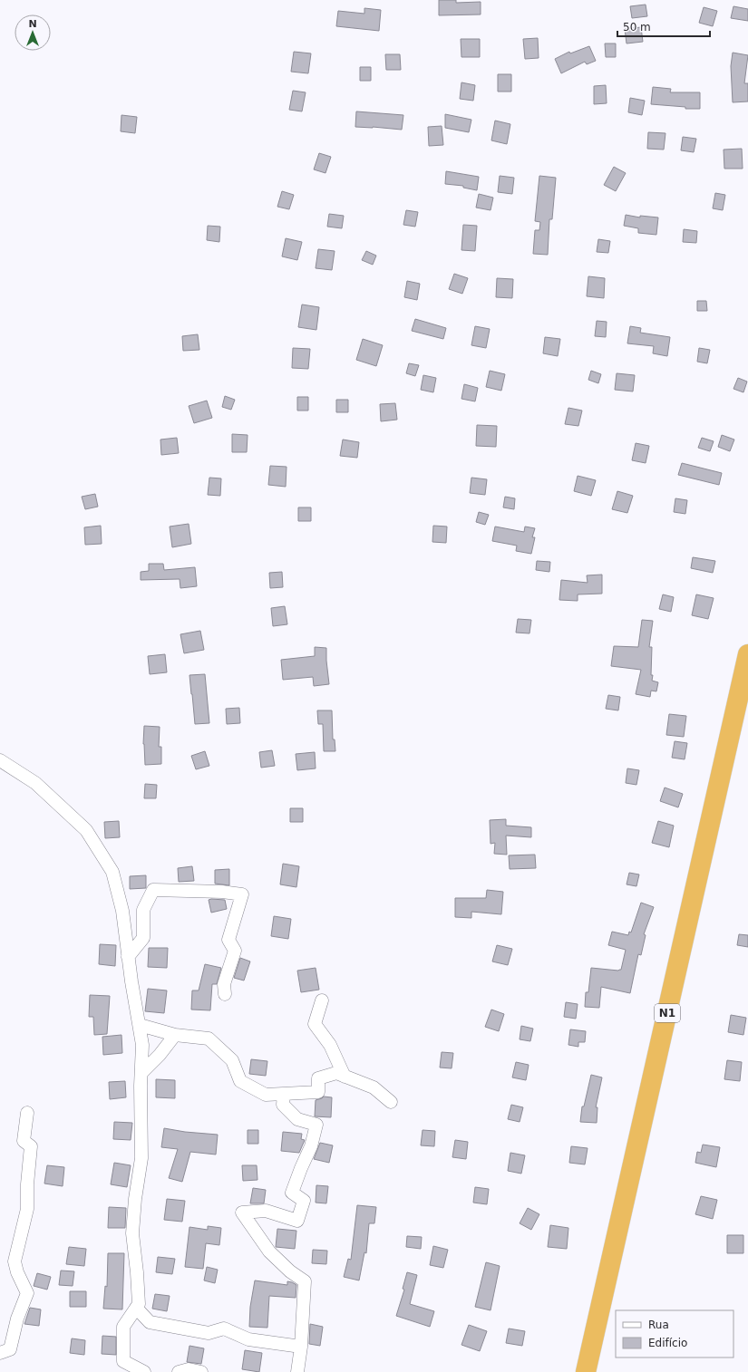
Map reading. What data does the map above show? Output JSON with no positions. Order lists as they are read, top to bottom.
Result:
{
  "streets": {
    "highway": ["N1"]
  },
  "legend": ["Rua", "Edifício"],
  "scale_bar": "50 m",
  "north": "top"
}
